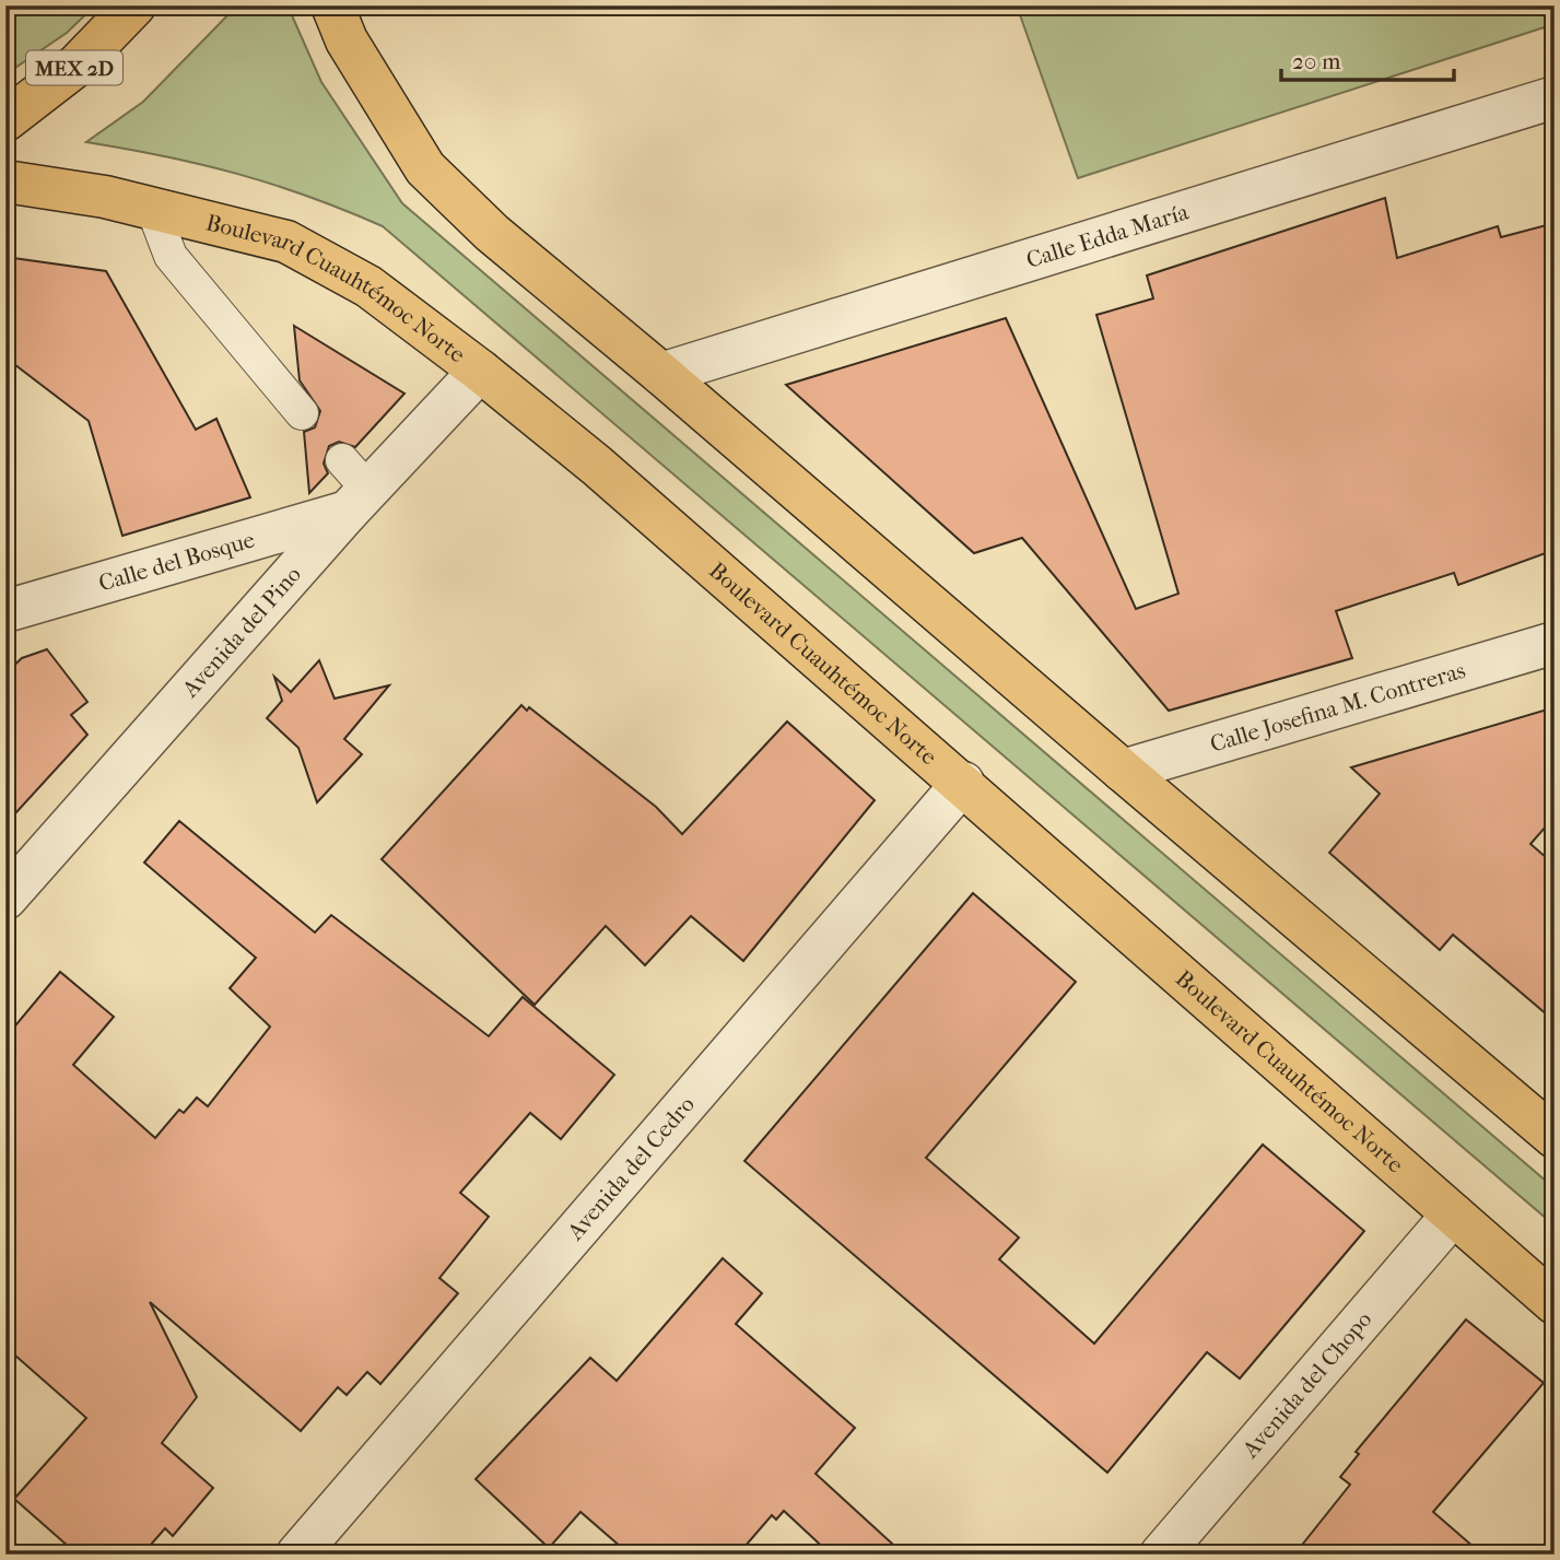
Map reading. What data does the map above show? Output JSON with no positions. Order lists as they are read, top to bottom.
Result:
{
  "streets": {
    "main road": ["MEX 2D", "Boulevard Cuauhtémoc Norte"],
    "street": [
      "Calle Edda María",
      "Calle del Bosque",
      "Avenida del Pino",
      "Calle Josefina M. Contreras",
      "Avenida del Cedro",
      "Avenida del Chopo"
    ]
  },
  "crossings": [
    ["Boulevard Cuauhtémoc Norte", "Avenida del Pino"],
    ["Boulevard Cuauhtémoc Norte", "Avenida del Cedro"],
    ["Boulevard Cuauhtémoc Norte", "Avenida del Chopo"],
    ["Calle del Bosque", "Avenida del Pino"]
  ],
  "scale_bar": "20 m"
}
